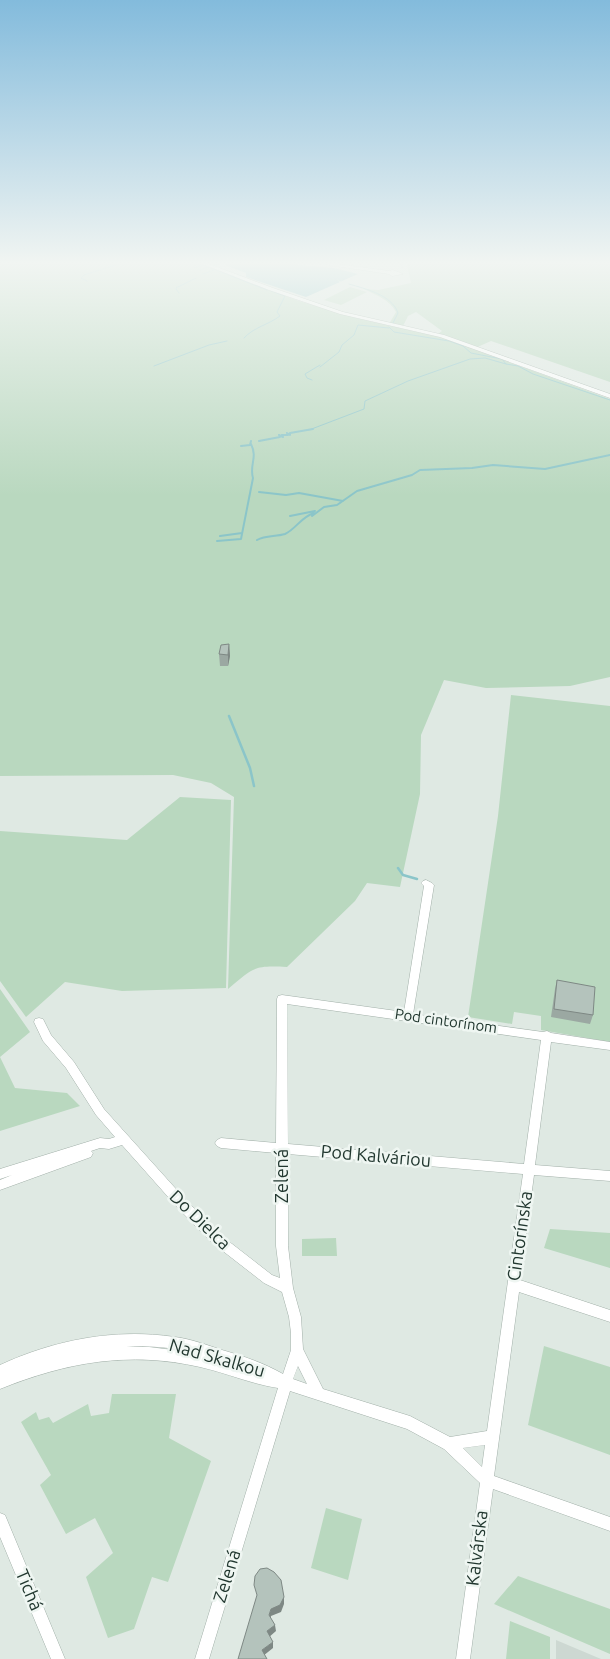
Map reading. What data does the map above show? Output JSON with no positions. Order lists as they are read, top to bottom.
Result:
{
  "streets": {
    "street": [
      "Pod cintorínom",
      "Pod Kalváriou",
      "Zelená",
      "Do Dielca",
      "Cintorínska",
      "Nad Skalkou",
      "Kalvárska",
      "Tichá"
    ]
  },
  "crossings": [
    ["Pod cintorínom", "Zelená"],
    ["Pod cintorínom", "Cintorínska"],
    ["Pod Kalváriou", "Zelená"],
    ["Pod Kalváriou", "Cintorínska"],
    ["Zelená", "Do Dielca"],
    ["Zelená", "Nad Skalkou"],
    ["Cintorínska", "Kalvárska"],
    ["Nad Skalkou", "Kalvárska"]
  ]
}
